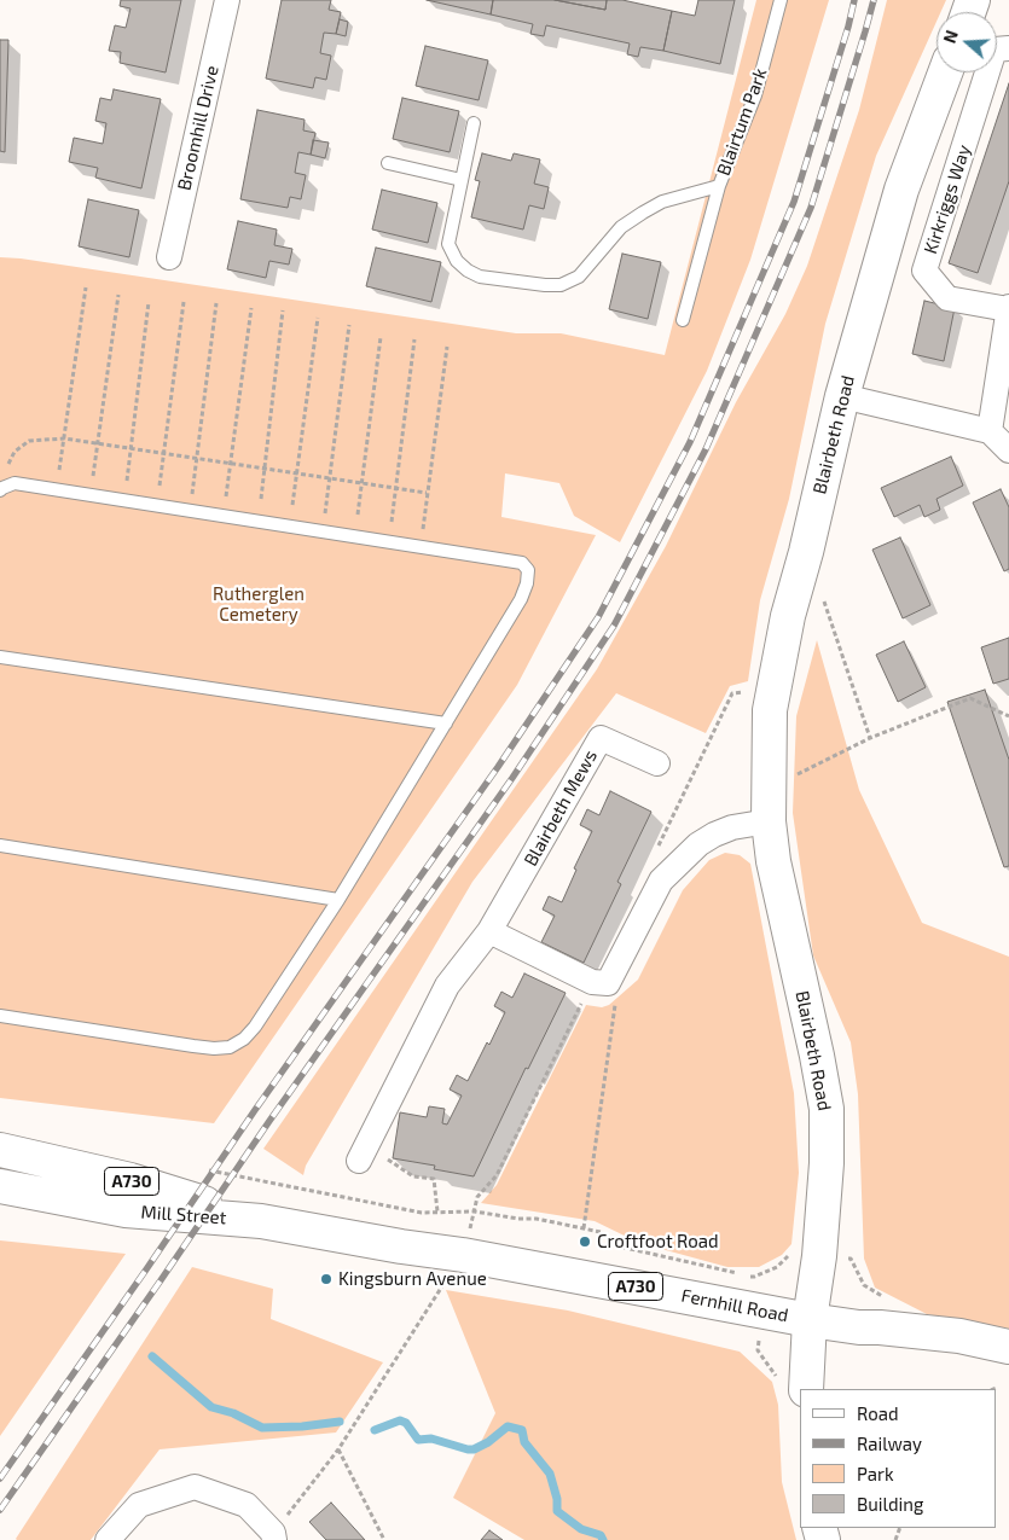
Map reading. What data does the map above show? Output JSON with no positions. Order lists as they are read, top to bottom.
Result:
{
  "streets": {
    "main road": [
      "Blairbeth Road",
      "A730",
      "Mill Street",
      "Fernhill Road"
    ],
    "street": ["Broomhill Drive", "Kirkriggs Way", "Blairbeth Mews"],
    "lane": ["Blairtum Park"]
  },
  "crossings": [
    ["Blairbeth Road", "Fernhill Road"],
    ["Mill Street", "Fernhill Road"]
  ],
  "parks": ["Rutherglen Cemetery"],
  "places": ["Croftfoot Road", "Kingsburn Avenue"],
  "legend": [
    "Road",
    "Railway",
    "Park",
    "Building"
  ],
  "north": "left"
}
